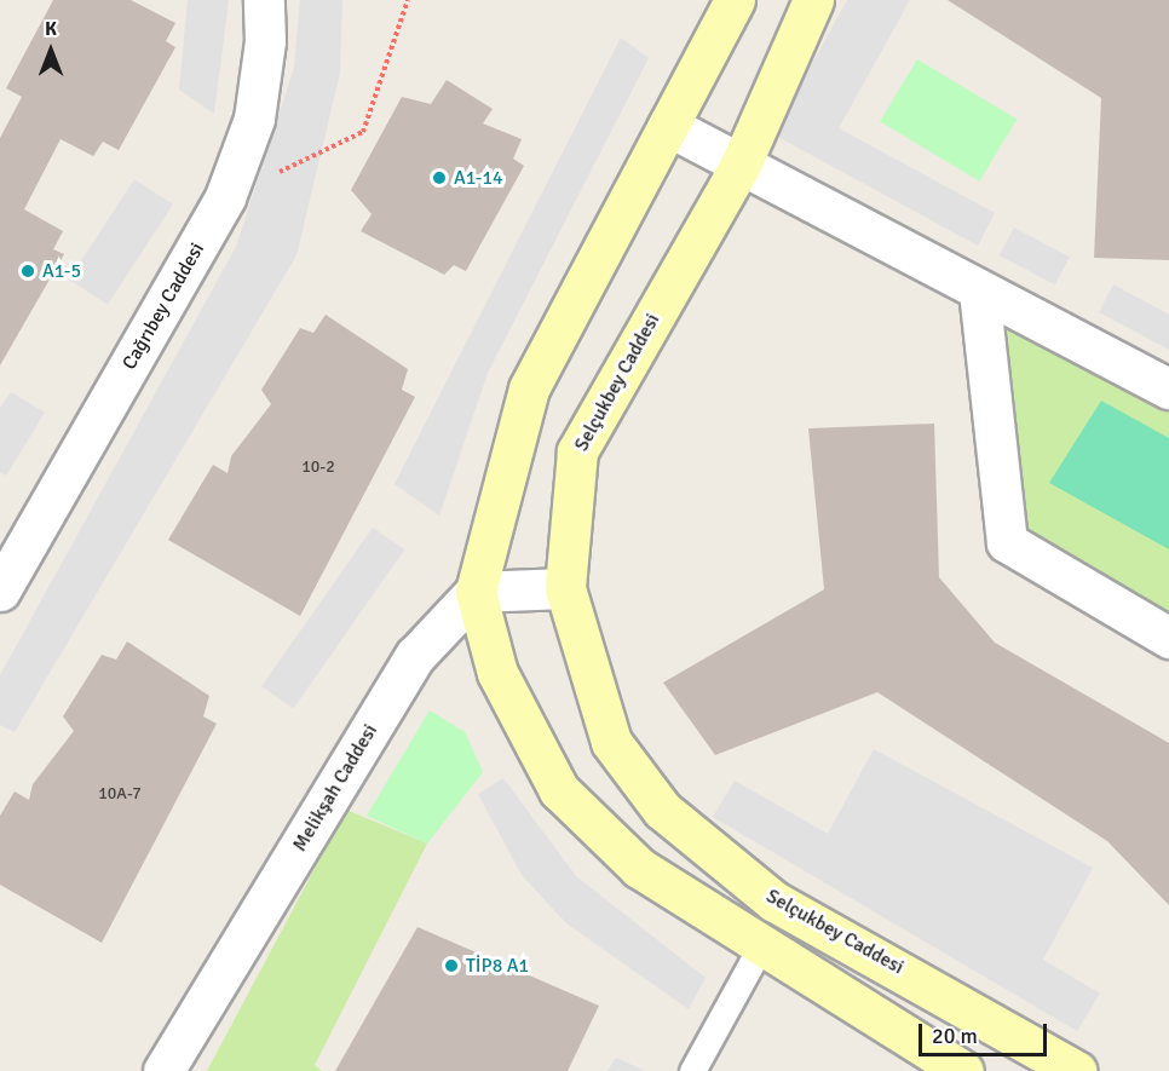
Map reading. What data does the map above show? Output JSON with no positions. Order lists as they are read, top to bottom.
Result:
{
  "streets": {
    "street": ["Cağrıbey Caddesi", "Selçukbey Caddesi", "Melikşah Caddesi"]
  },
  "places": ["A1-14", "A1-5", "TİP8 A1"],
  "house_numbers": ["10-2", "10A-7"],
  "scale_bar": "20 m",
  "north": "top"
}
